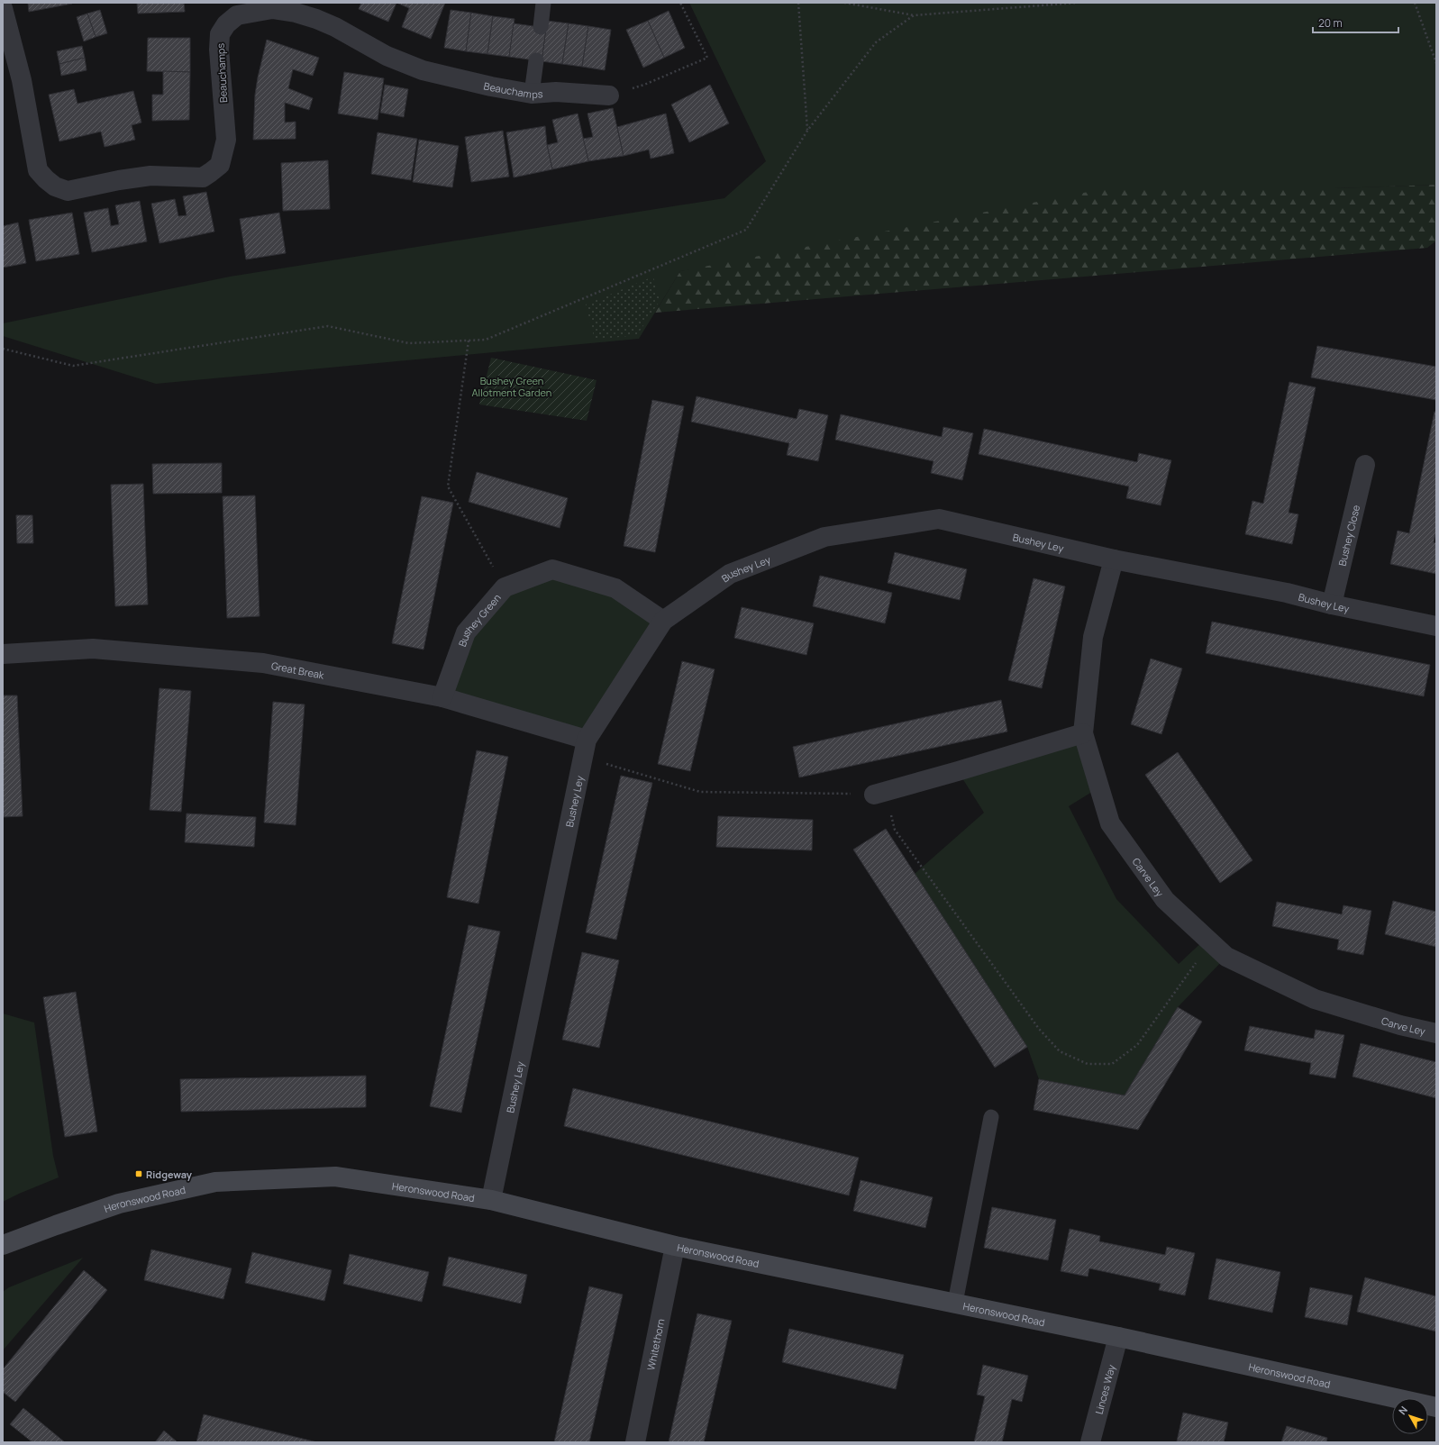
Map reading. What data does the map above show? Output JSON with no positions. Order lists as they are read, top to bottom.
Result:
{
  "streets": {
    "street": [
      "Beauchamps",
      "Bushey Close",
      "Bushey Ley",
      "Bushey Green",
      "Great Break",
      "Carve Ley",
      "Heronswood Road",
      "Whitethorn",
      "Linces Way"
    ]
  },
  "crossings": [
    ["Bushey Close", "Bushey Ley"],
    ["Bushey Ley", "Bushey Green"],
    ["Bushey Ley", "Great Break"],
    ["Bushey Ley", "Carve Ley"],
    ["Bushey Ley", "Heronswood Road"],
    ["Bushey Green", "Great Break"],
    ["Heronswood Road", "Whitethorn"],
    ["Heronswood Road", "Linces Way"]
  ],
  "parks": ["Bushey Green Allotment Garden"],
  "places": {
    "transit": ["Ridgeway"]
  },
  "scale_bar": "20 m",
  "north": "top left"
}
